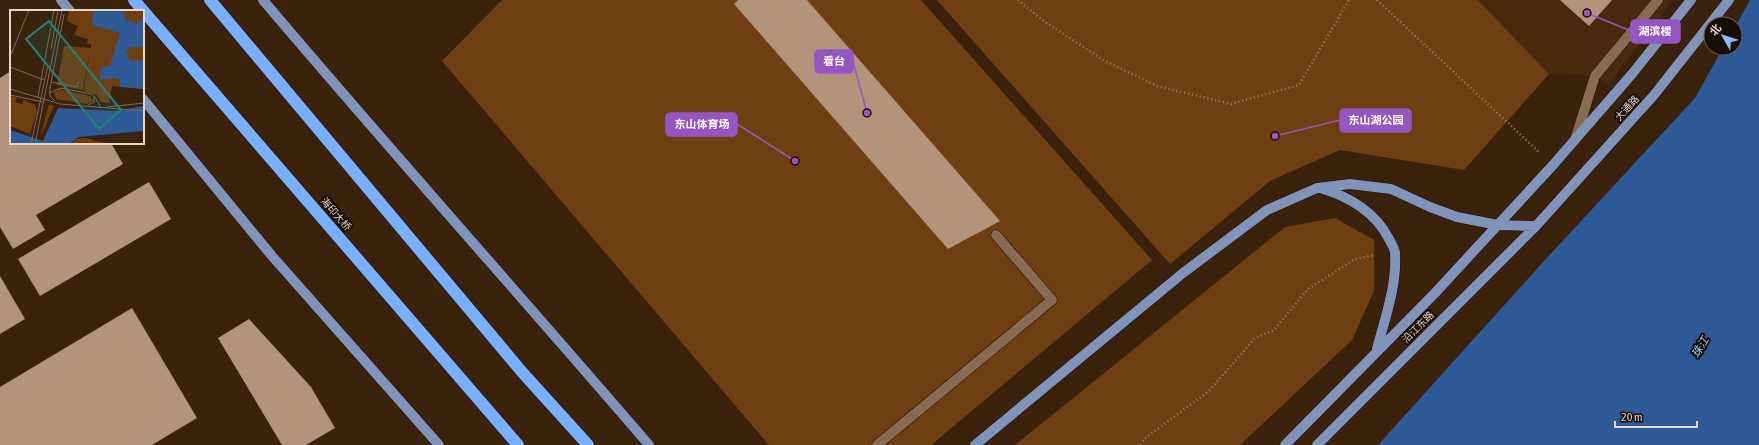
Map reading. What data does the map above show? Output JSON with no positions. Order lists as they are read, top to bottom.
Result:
{
  "streets": {
    "highway": ["海印大桥"],
    "main road": ["大通路", "沿江东路"]
  },
  "crossings": [
    ["大通路", "沿江东路"]
  ],
  "water": ["珠江"],
  "places": [
    "湖滨楼",
    "看台",
    "东山湖公园",
    "东山体育场"
  ],
  "scale_bar": "20 m",
  "north": "top left"
}
